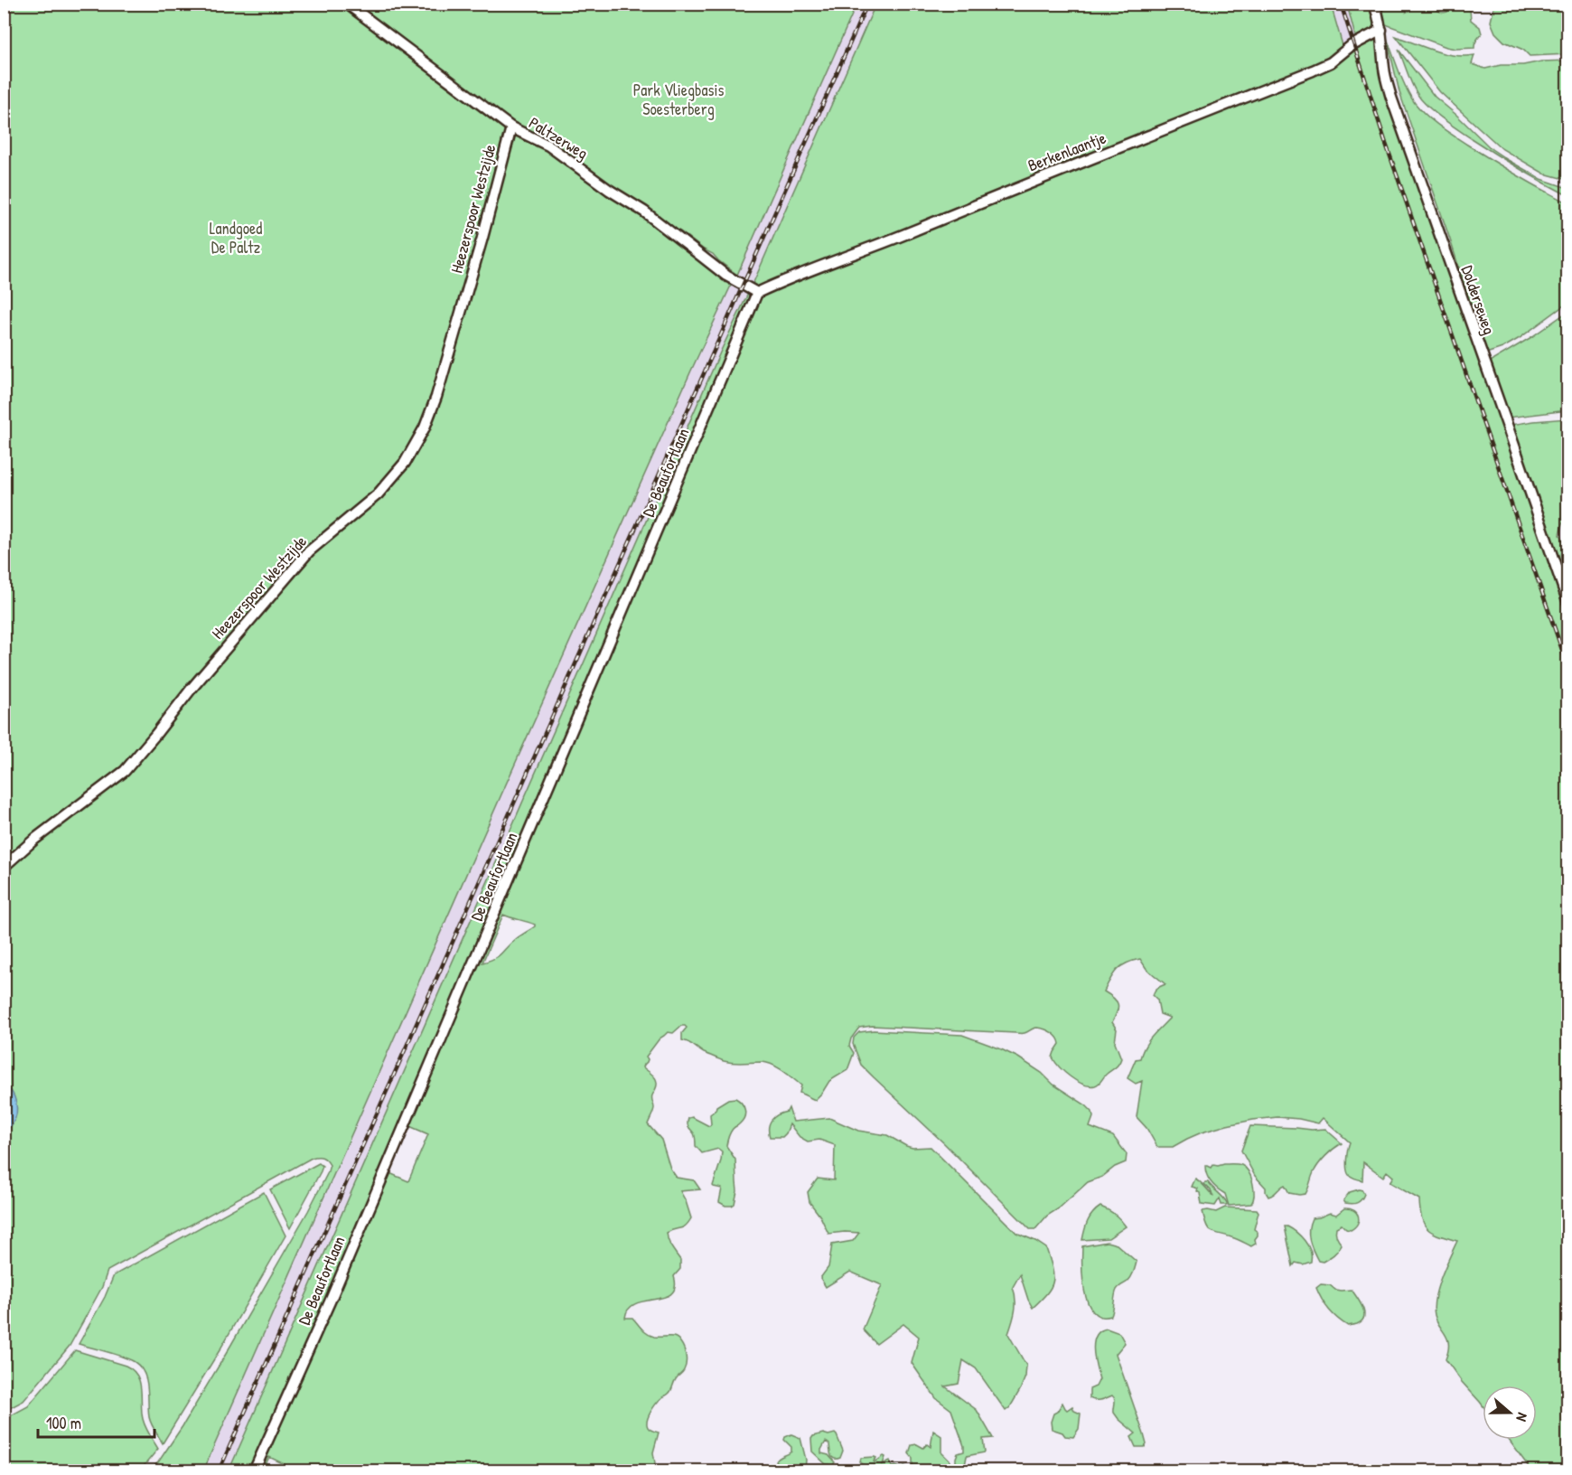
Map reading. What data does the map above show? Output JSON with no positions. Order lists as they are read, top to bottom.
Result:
{
  "streets": {
    "street": [
      "Paltzerweg",
      "Berkenlaantje",
      "Heezerspoor Westzijde",
      "Dolderseweg",
      "De Beaufortlaan"
    ]
  },
  "crossings": [
    ["Paltzerweg", "Berkenlaantje"],
    ["Paltzerweg", "Heezerspoor Westzijde"],
    ["Paltzerweg", "De Beaufortlaan"],
    ["Berkenlaantje", "Dolderseweg"],
    ["Berkenlaantje", "De Beaufortlaan"]
  ],
  "parks": ["Park Vliegbasis Soesterberg", "Landgoed De Paltz"],
  "scale_bar": "100 m",
  "north": "right"
}
